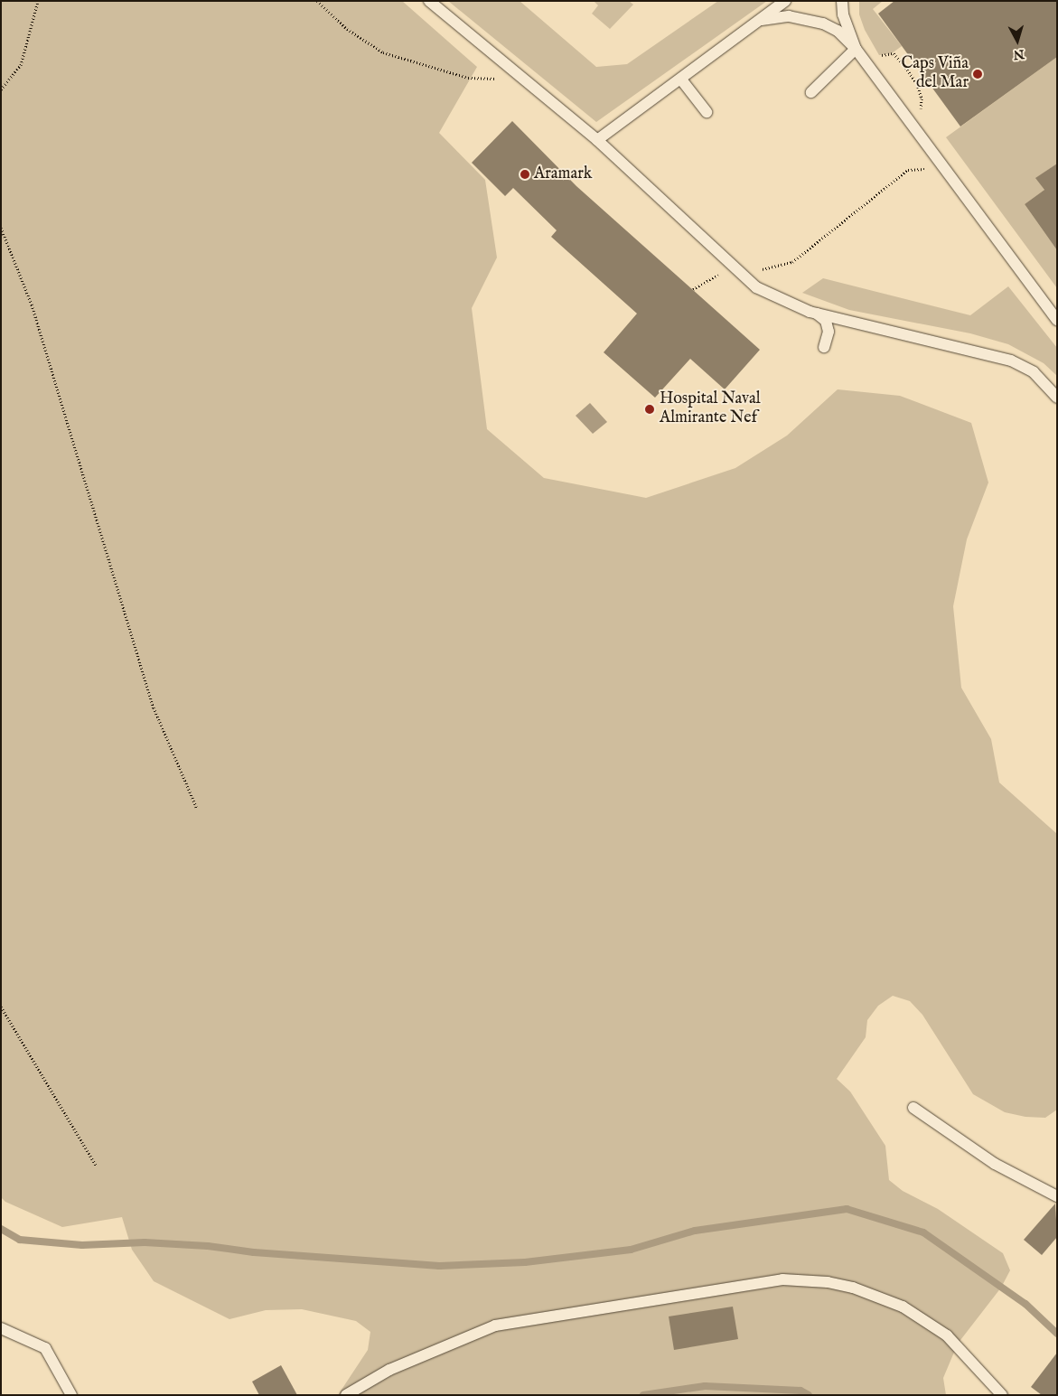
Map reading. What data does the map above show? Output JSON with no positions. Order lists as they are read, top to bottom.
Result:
{
  "places": ["Caps Viña del Mar", "Aramark", "Hospital Naval Almirante Nef"],
  "north": "bottom"
}
